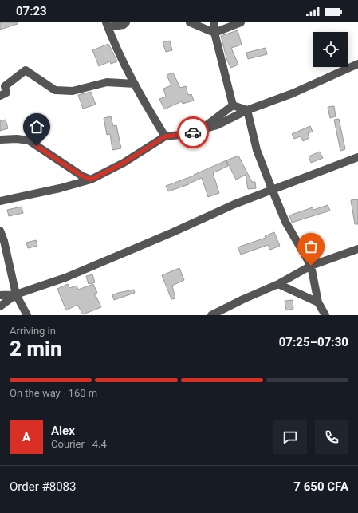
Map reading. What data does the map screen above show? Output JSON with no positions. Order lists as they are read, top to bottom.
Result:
{
  "page": {
    "status": "07:23",
    "heading": ["2 min", "Arriving in", "07:25–07:30"],
    "panel": [
      "Alex",
      "Courier · 4.4",
      "Order #8083",
      "7 650 CFA"
    ],
    "bar": "On the way · 160 m",
    "round": "A"
  }
}
